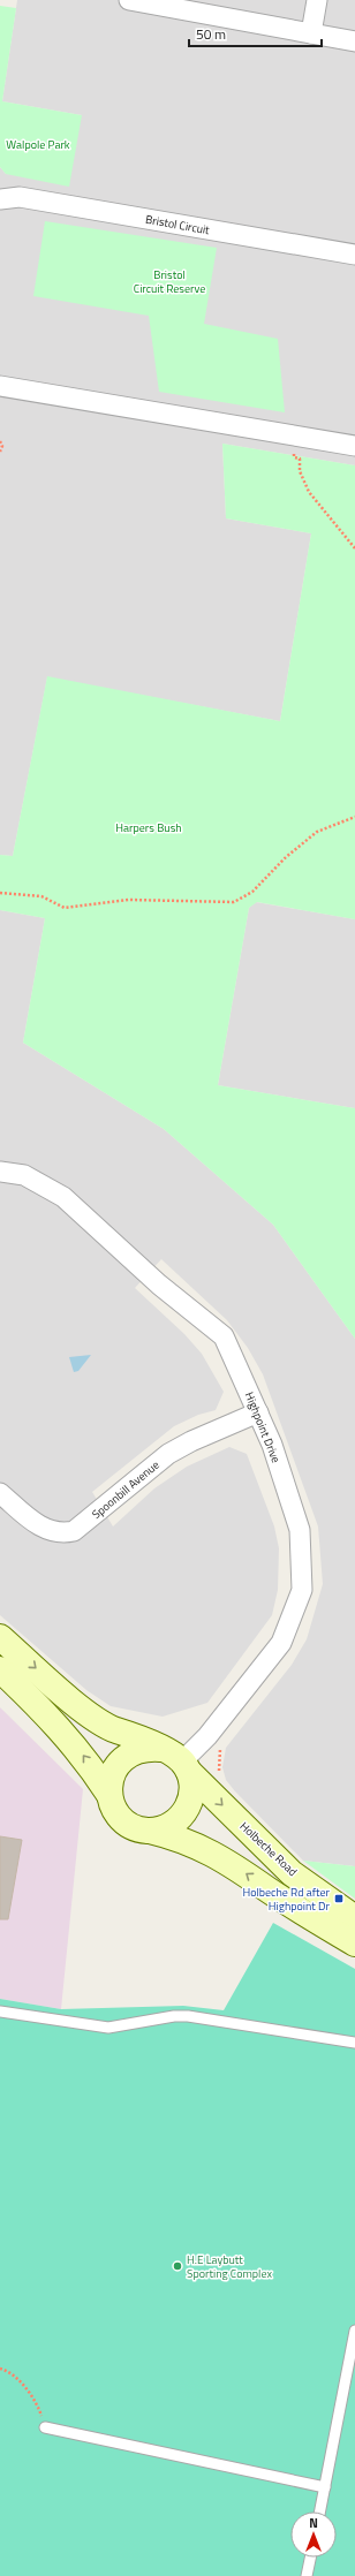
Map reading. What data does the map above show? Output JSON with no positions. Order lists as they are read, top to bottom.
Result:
{
  "streets": {
    "street": [
      "Bristol Circuit",
      "Highpoint Drive",
      "Spoonbill Avenue",
      "Holbeche Road"
    ]
  },
  "crossings": [
    ["Highpoint Drive", "Spoonbill Avenue"],
    ["Highpoint Drive", "Holbeche Road"]
  ],
  "parks": ["Walpole Park", "Bristol Circuit Reserve", "Harpers Bush"],
  "places": {
    "transit": ["Holbeche Rd after Highpoint Dr"],
    "other": ["H.E Laybutt Sporting Complex"]
  },
  "scale_bar": "50 m",
  "north": "top"
}
